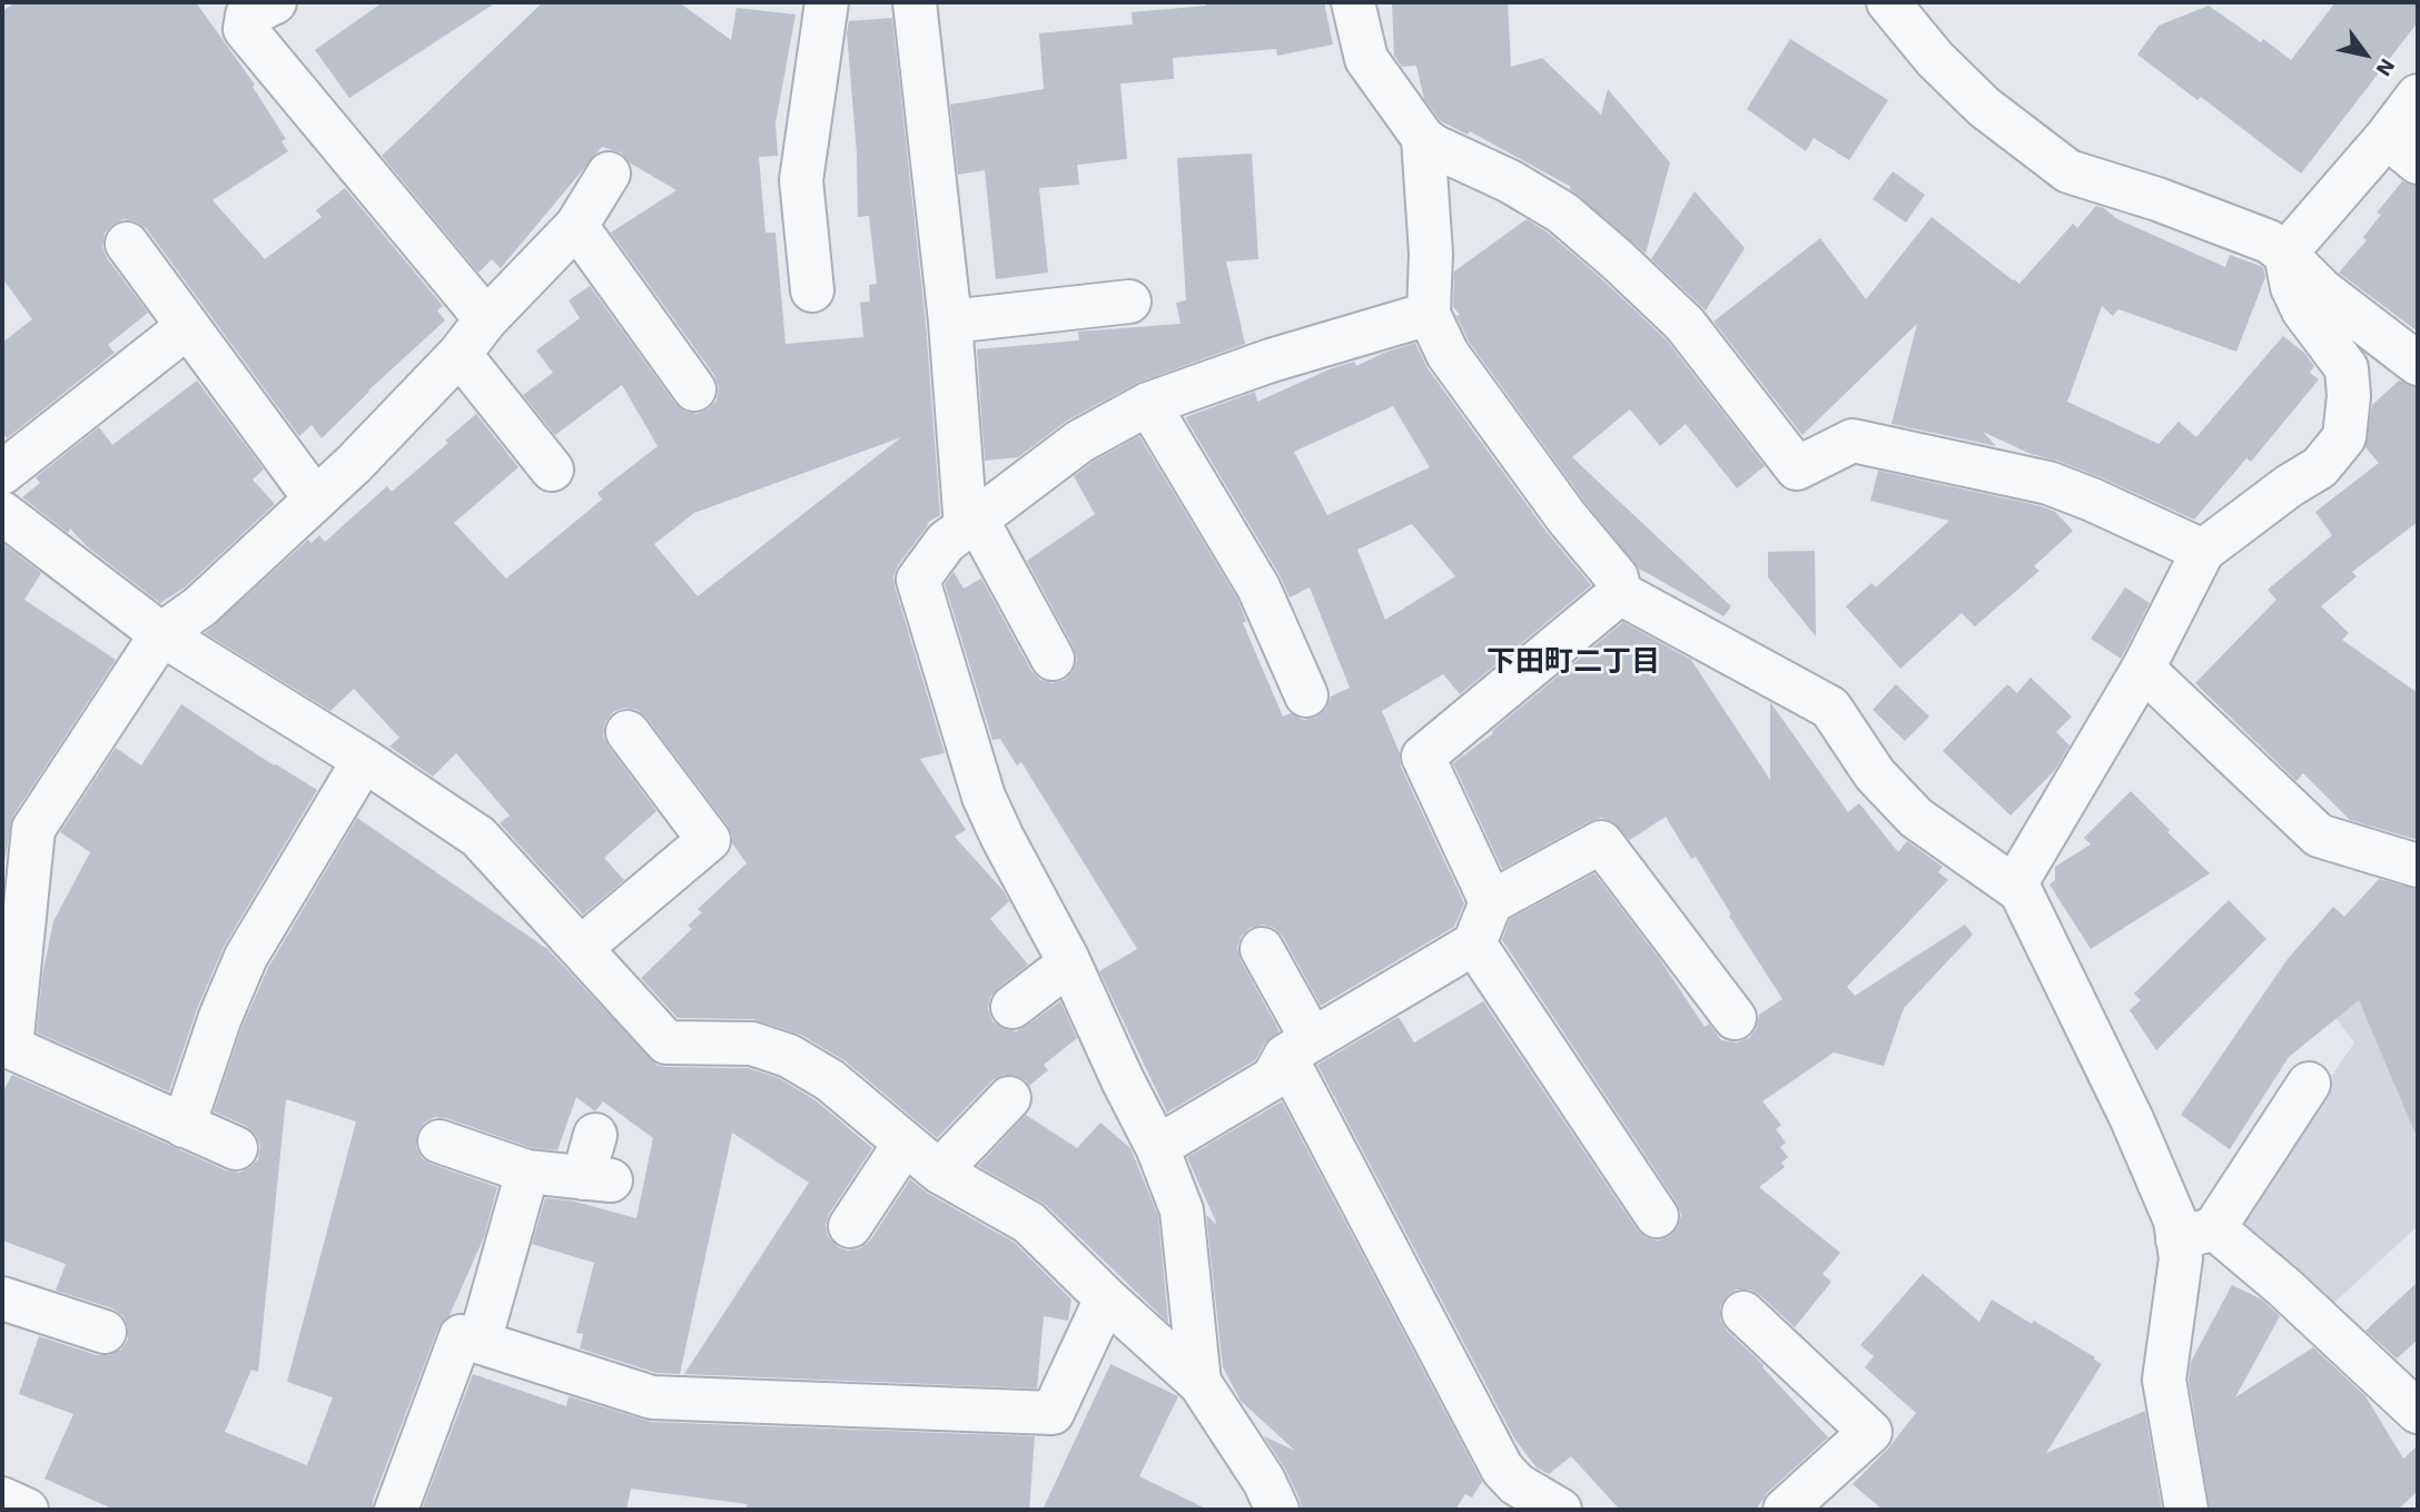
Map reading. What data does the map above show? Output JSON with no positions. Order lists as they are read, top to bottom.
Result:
{
  "districts": ["下田町二丁目"],
  "north": "bottom right"
}
